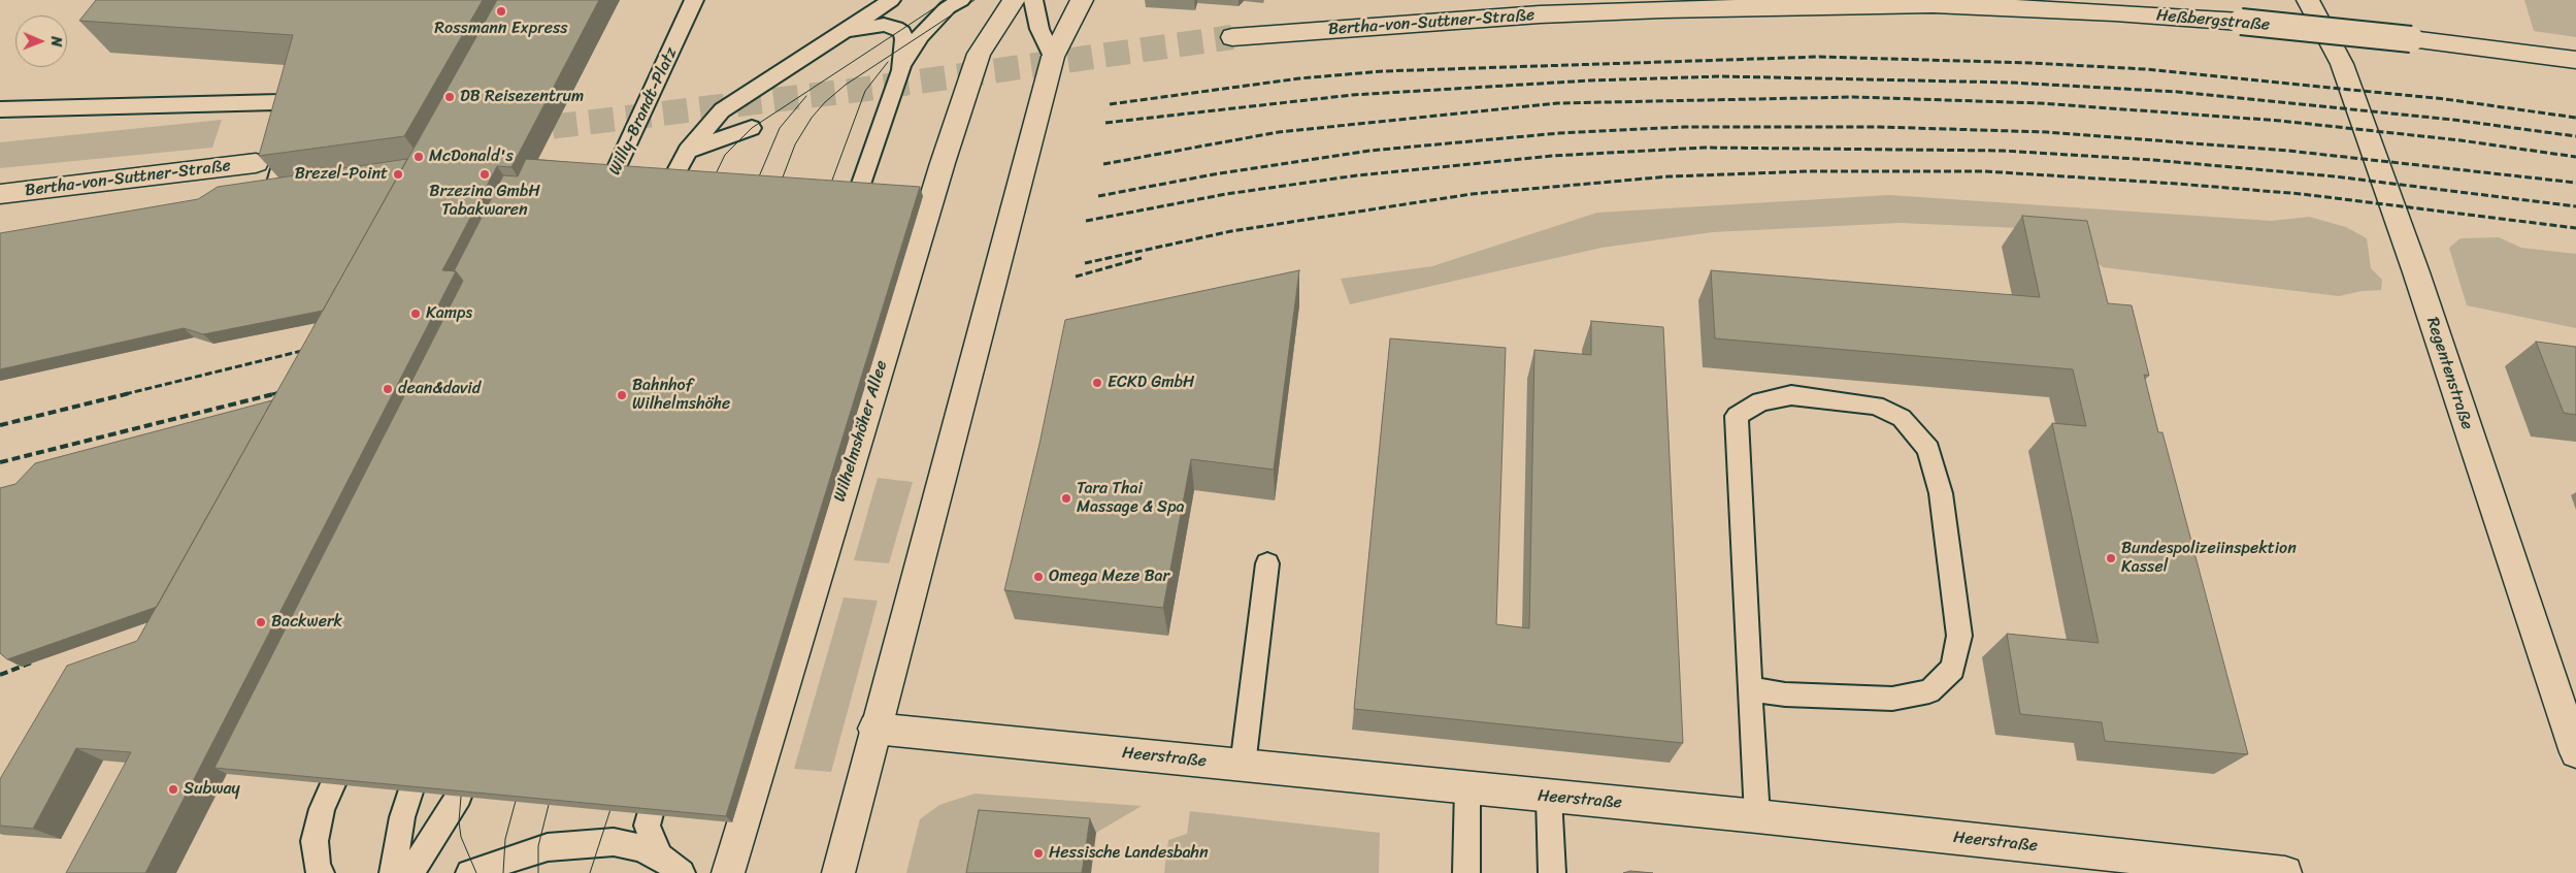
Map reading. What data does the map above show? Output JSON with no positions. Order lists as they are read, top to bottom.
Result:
{
  "streets": {
    "main road": [
      "Heßbergstraße",
      "Bertha-von-Suttner-Straße",
      "Regentenstraße",
      "Wilhelmshöher Allee",
      "Heerstraße"
    ],
    "lane": ["Willy-Brandt-Platz"]
  },
  "crossings": [
    ["Heßbergstraße", "Bertha-von-Suttner-Straße"]
  ],
  "places": [
    "Rossmann Express",
    "DB Reisezentrum",
    "McDonald's",
    "Brezel-Point",
    "Brzezina GmbH Tabakwaren",
    "Kamps",
    "ECKD GmbH",
    "dean&david",
    "Bahnhof Wilhelmshöhe",
    "Tara Thai Massage & Spa",
    "Bundespolizeiinspektion Kassel",
    "Omega Meze Bar",
    "Backwerk",
    "Subway",
    "Hessische Landesbahn"
  ],
  "north": "right"
}
